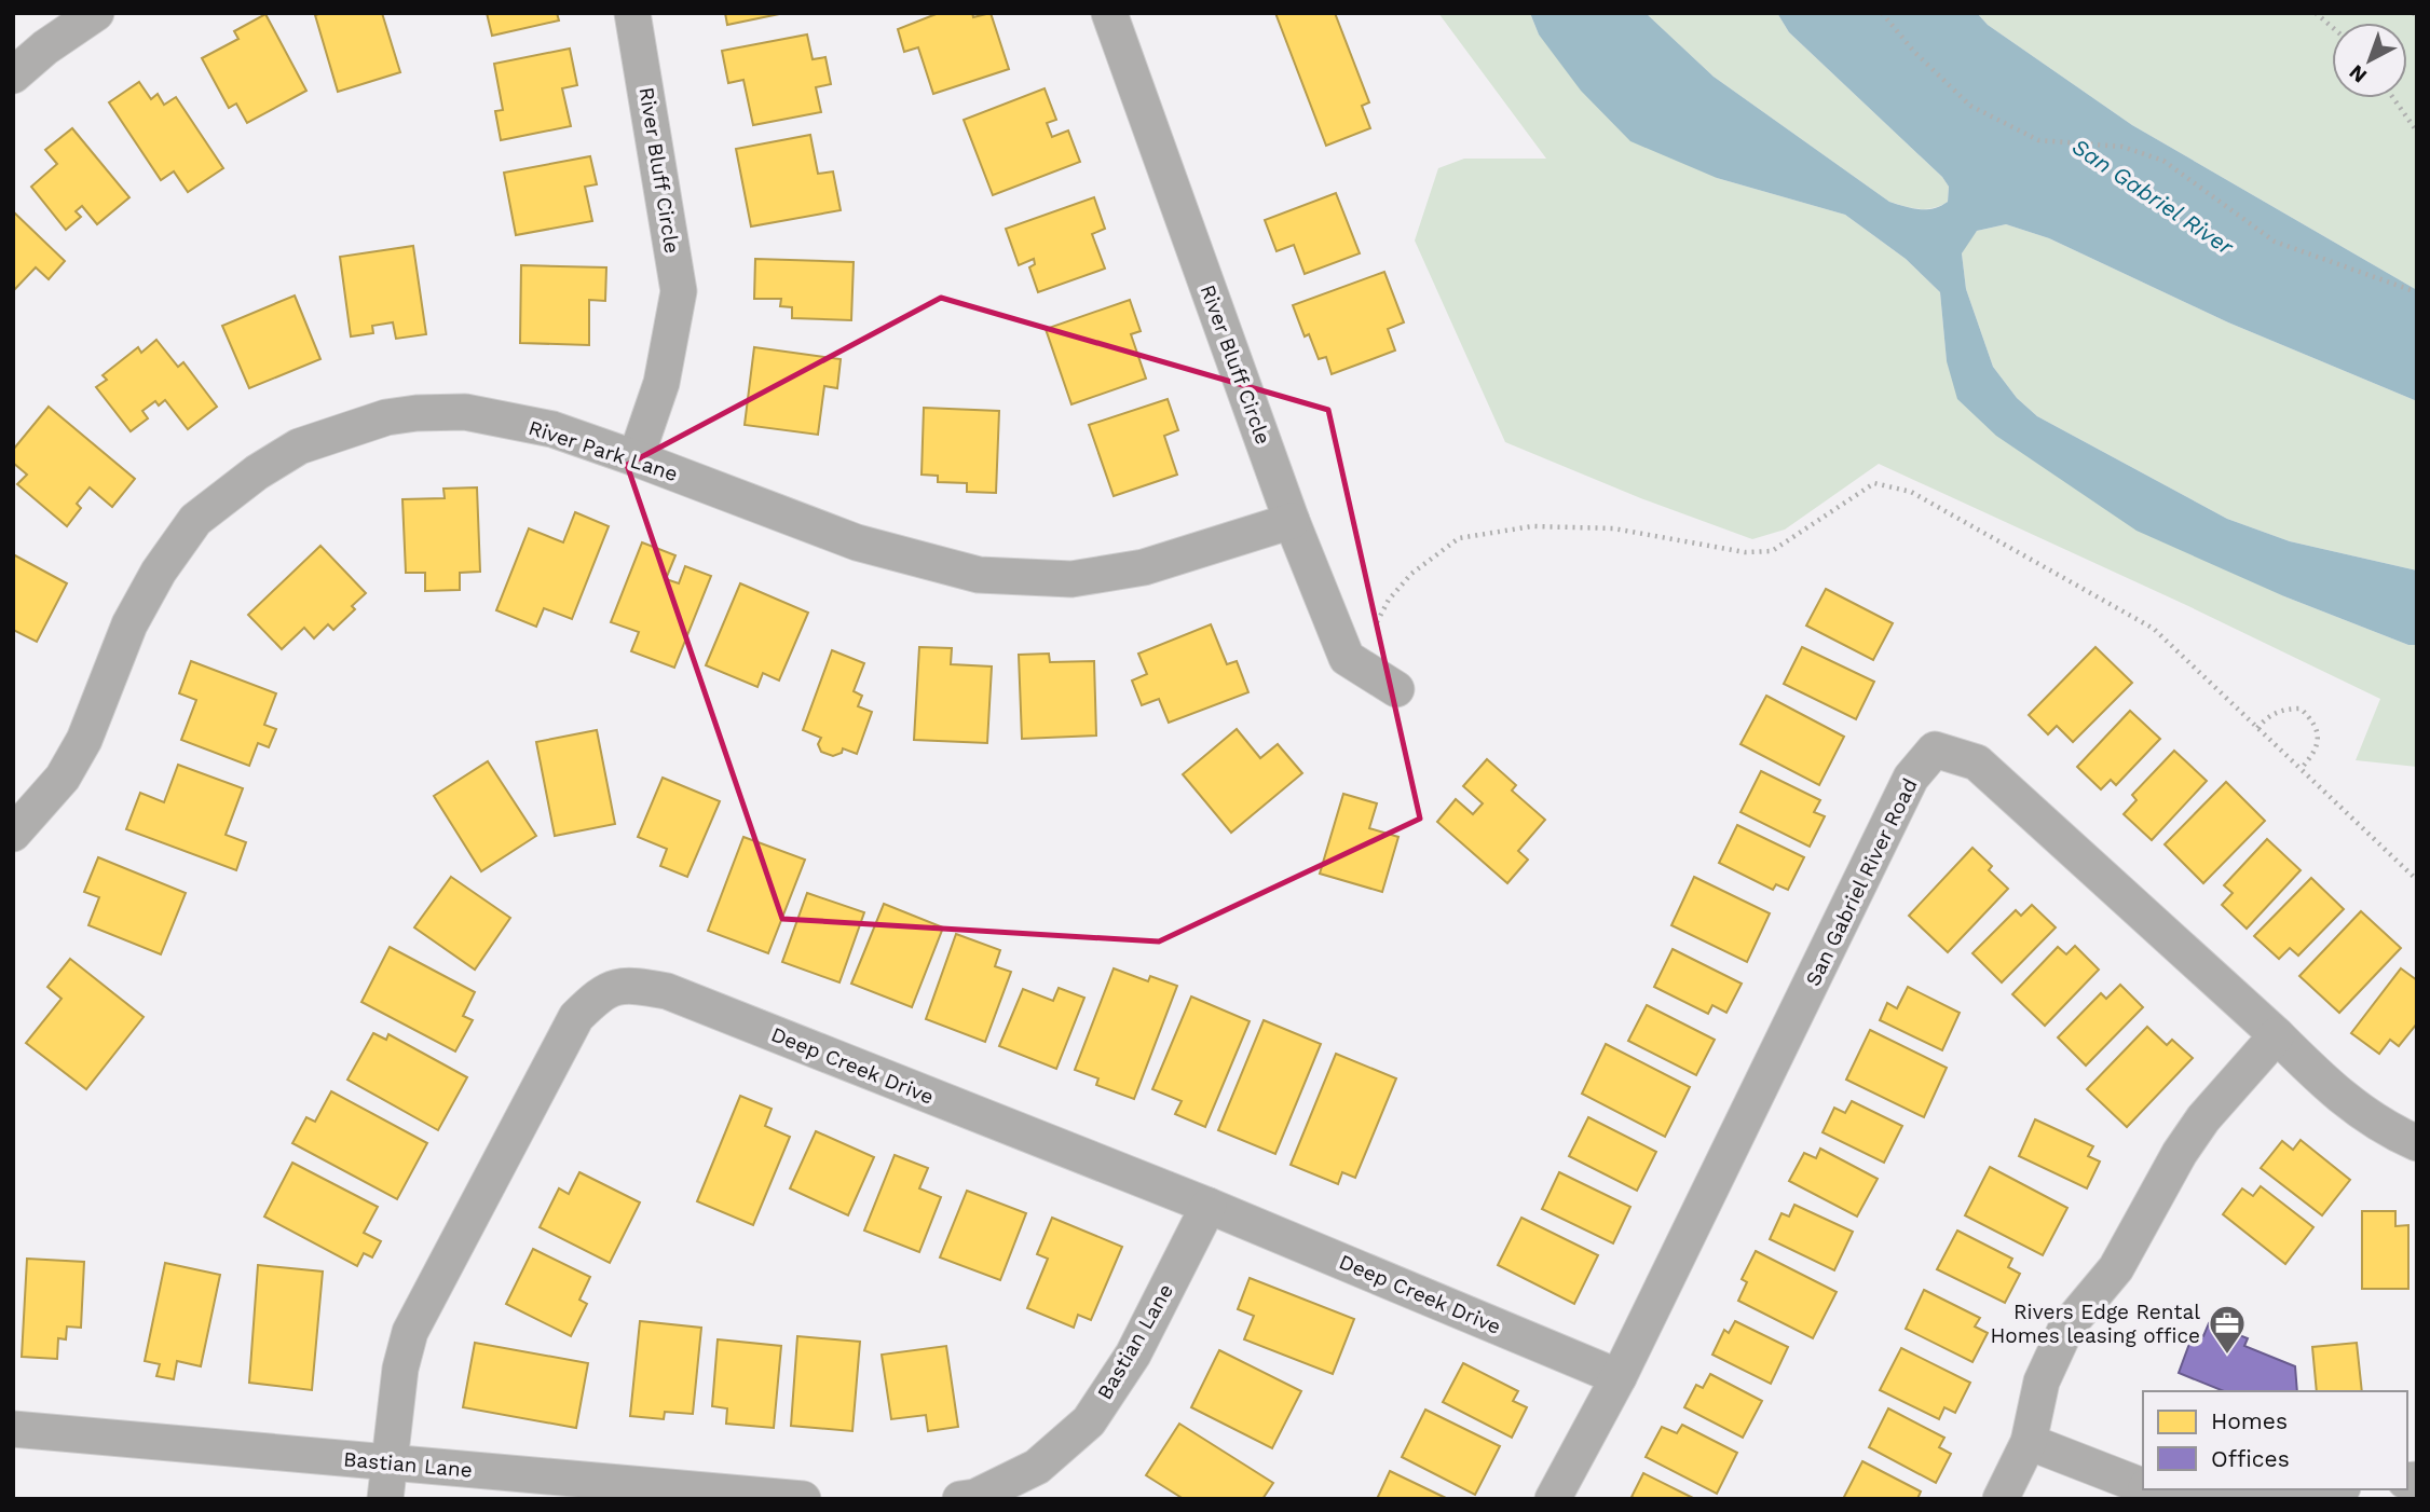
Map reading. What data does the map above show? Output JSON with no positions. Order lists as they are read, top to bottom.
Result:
{
  "streets": {
    "street": [
      "River Bluff Circle",
      "River Park Lane",
      "San Gabriel River Road",
      "Deep Creek Drive",
      "Bastian Lane"
    ]
  },
  "crossings": [
    ["River Bluff Circle", "River Park Lane"],
    ["San Gabriel River Road", "Deep Creek Drive"],
    ["Deep Creek Drive", "Bastian Lane"]
  ],
  "water": ["San Gabriel River"],
  "places": {
    "office": ["Rivers Edge Rental Homes leasing office"]
  },
  "legend": ["Homes", "Offices"],
  "north": "bottom left"
}
